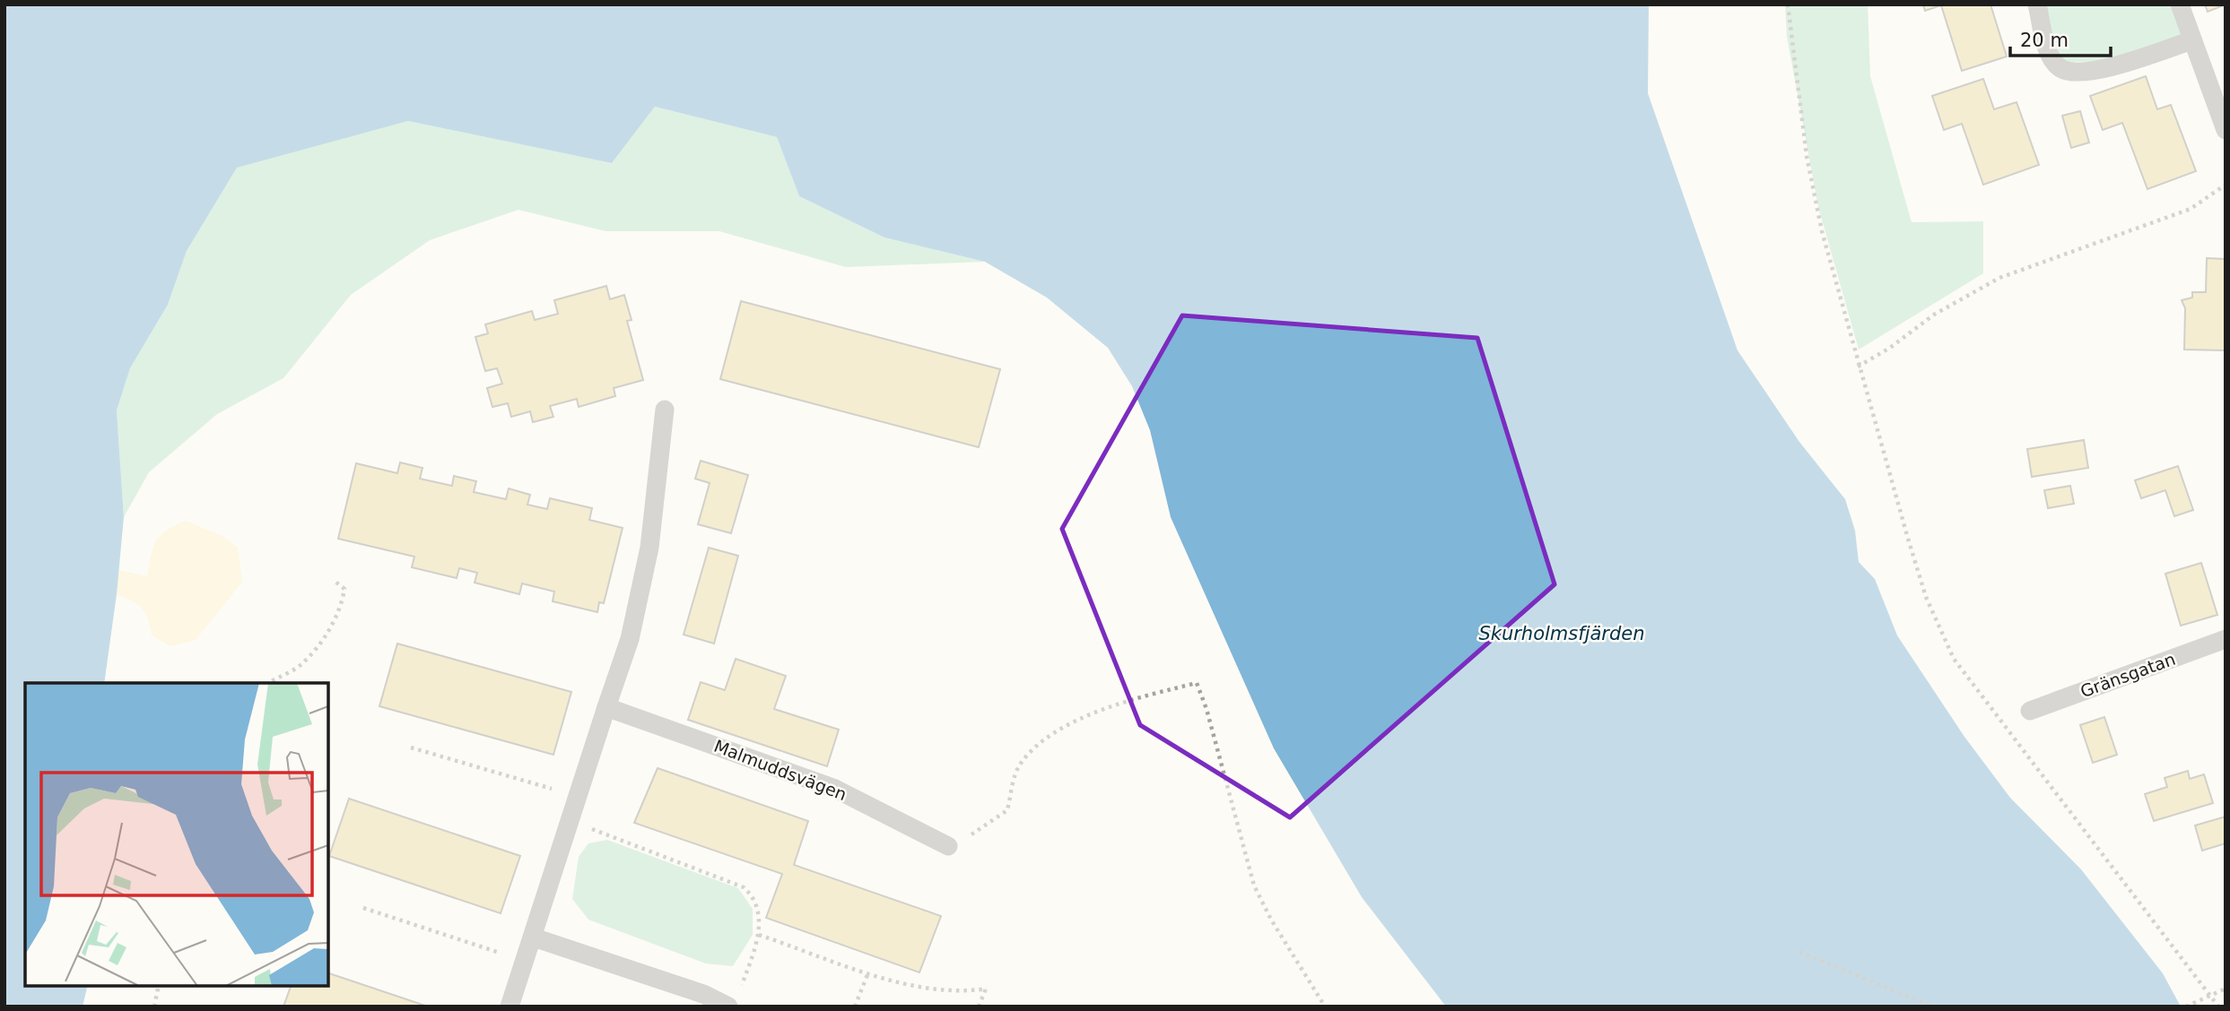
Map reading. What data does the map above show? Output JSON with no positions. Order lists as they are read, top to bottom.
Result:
{
  "streets": {
    "street": ["Gränsgatan", "Malmuddsvägen"]
  },
  "water": ["Skurholmsfjärden"],
  "scale_bar": "20 m"
}
